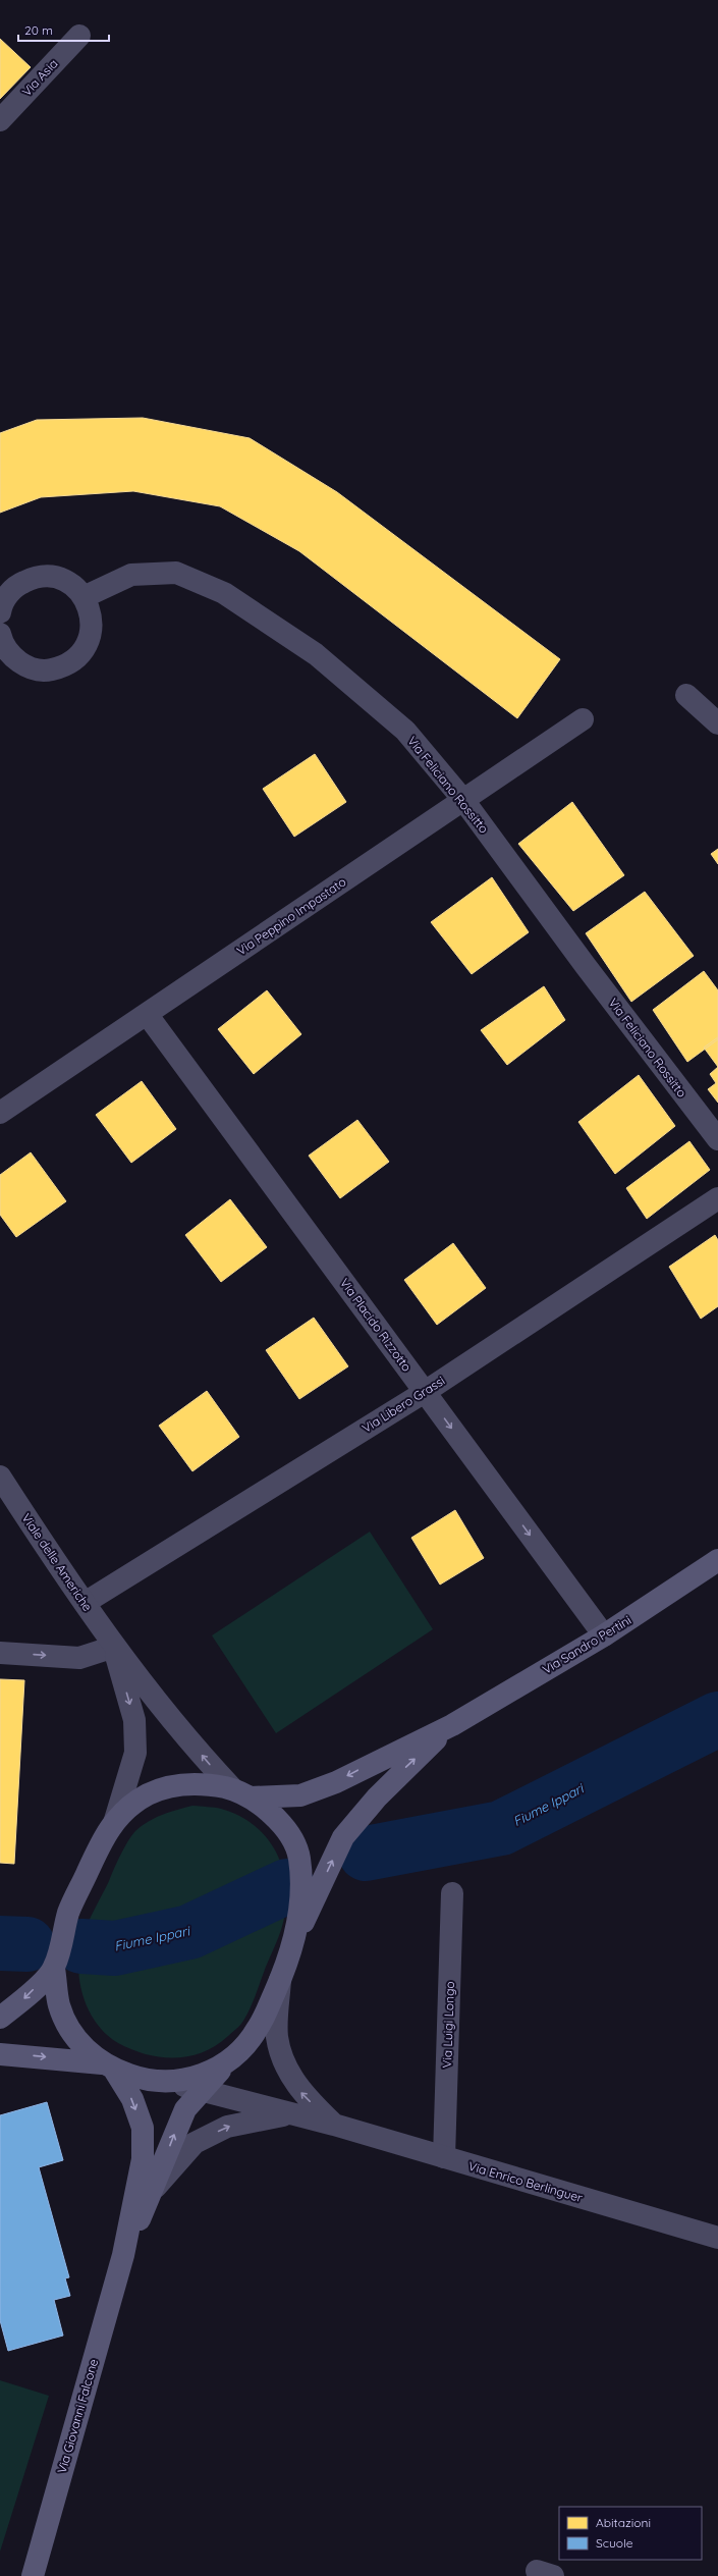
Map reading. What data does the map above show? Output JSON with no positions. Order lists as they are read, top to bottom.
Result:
{
  "streets": {
    "main road": ["Via Sandro Pertini", "Via Giovanni Falcone"],
    "street": [
      "Via Asia",
      "Via Feliciano Rossitto",
      "Via Peppino Impastato",
      "Via Placido Rizzotto",
      "Via Libero Grassi",
      "Viale delle Americhe",
      "Via Luigi Longo",
      "Via Enrico Berlinguer"
    ]
  },
  "crossings": [
    ["Via Feliciano Rossitto", "Via Peppino Impastato"],
    ["Via Peppino Impastato", "Via Placido Rizzotto"],
    ["Via Placido Rizzotto", "Via Libero Grassi"],
    ["Via Placido Rizzotto", "Via Sandro Pertini"],
    ["Via Libero Grassi", "Viale delle Americhe"],
    ["Via Luigi Longo", "Via Enrico Berlinguer"]
  ],
  "one_way": ["Via Placido Rizzotto"],
  "water": ["Fiume Ippari"],
  "legend": ["Abitazioni", "Scuole"],
  "scale_bar": "20 m"
}
